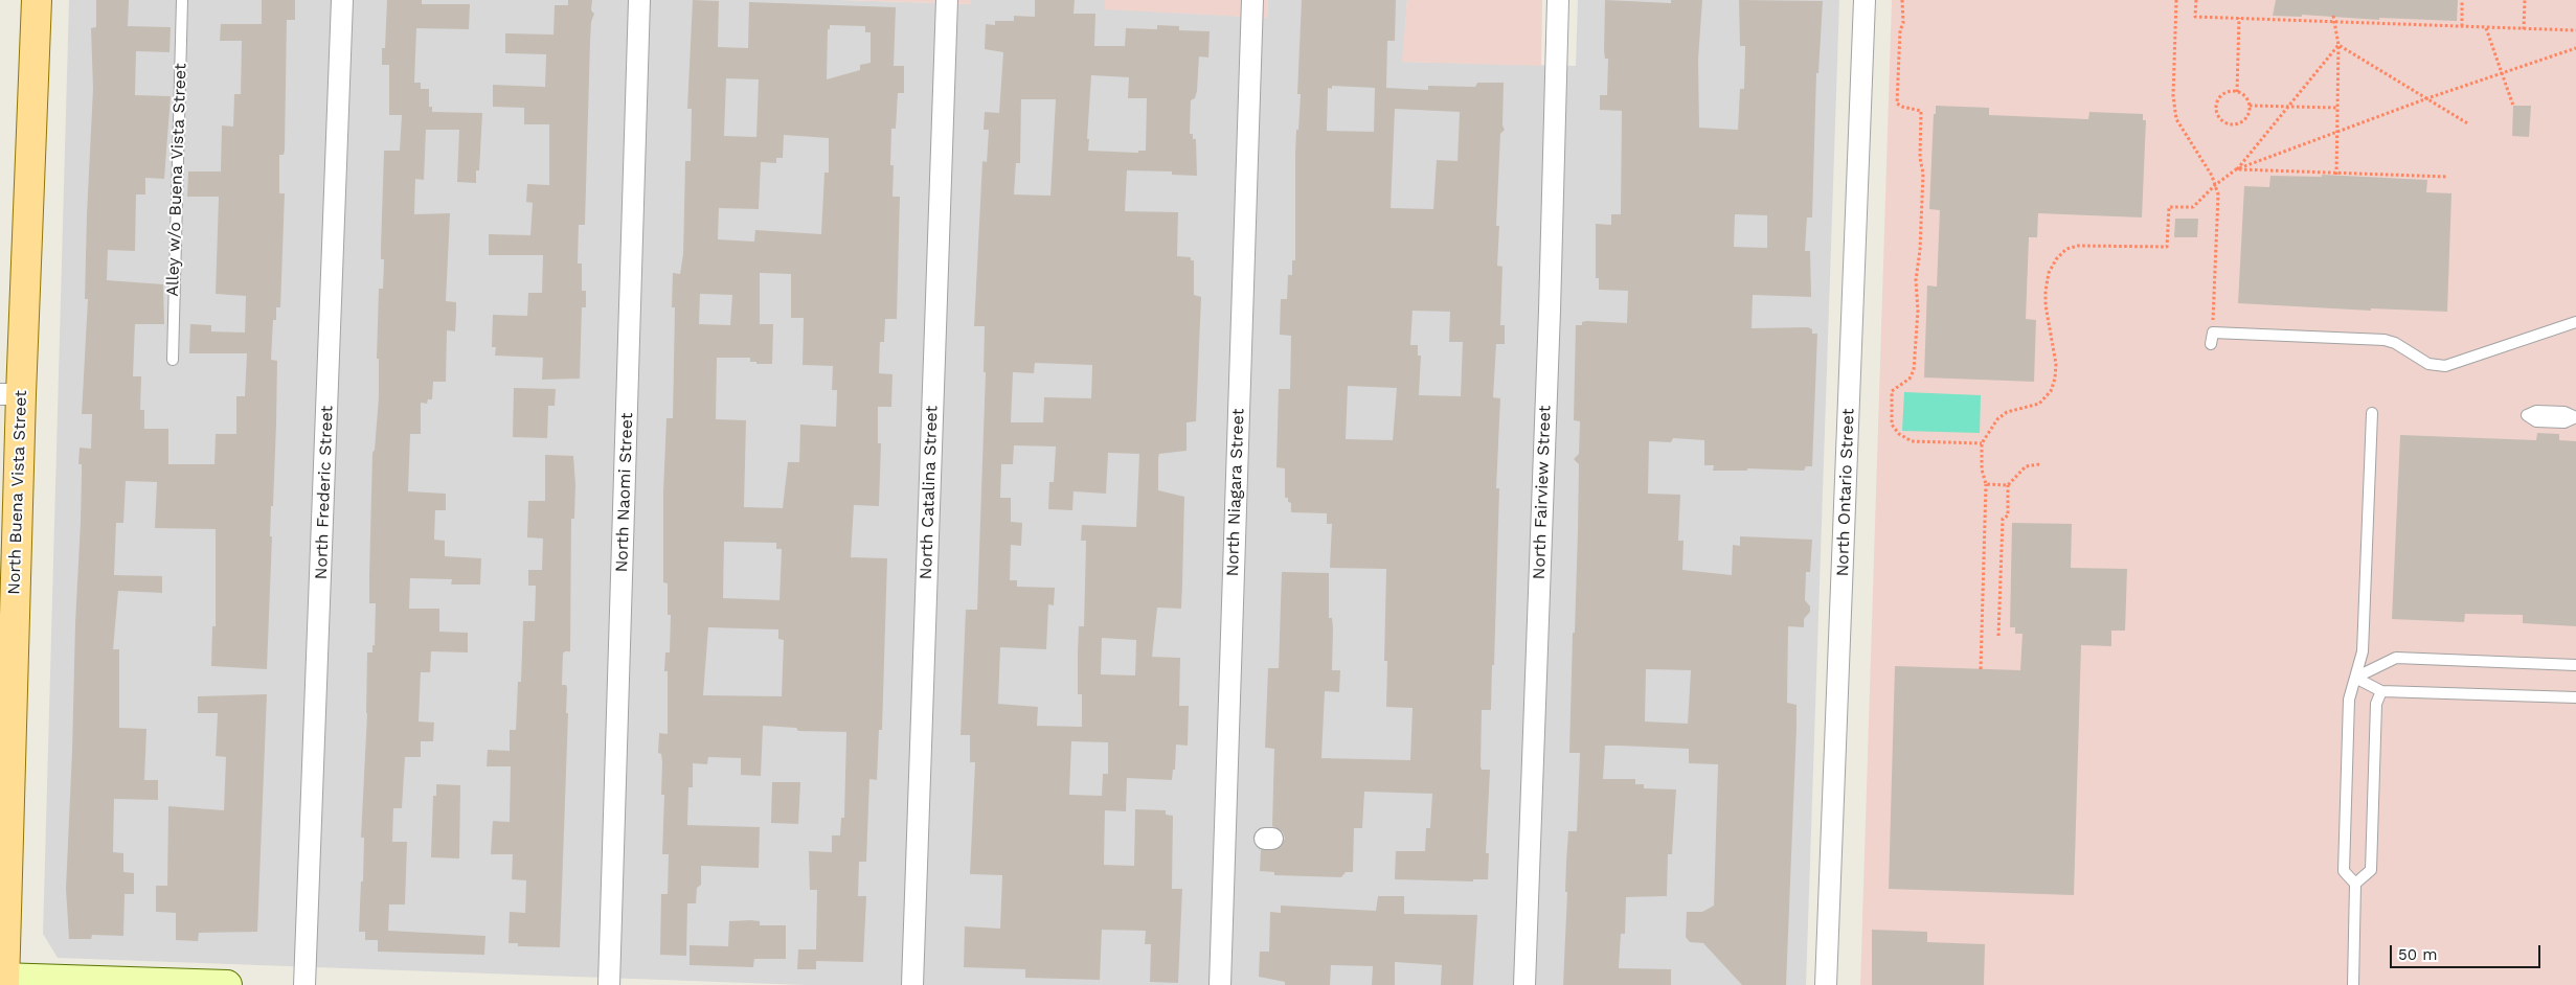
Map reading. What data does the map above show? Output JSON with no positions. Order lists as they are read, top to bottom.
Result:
{
  "streets": {
    "main road": ["North Buena Vista Street"],
    "street": [
      "North Frederic Street",
      "North Naomi Street",
      "North Catalina Street",
      "North Niagara Street",
      "North Fairview Street",
      "North Ontario Street"
    ],
    "lane": ["Alley w/o Buena Vista Street"]
  },
  "scale_bar": "50 m"
}
